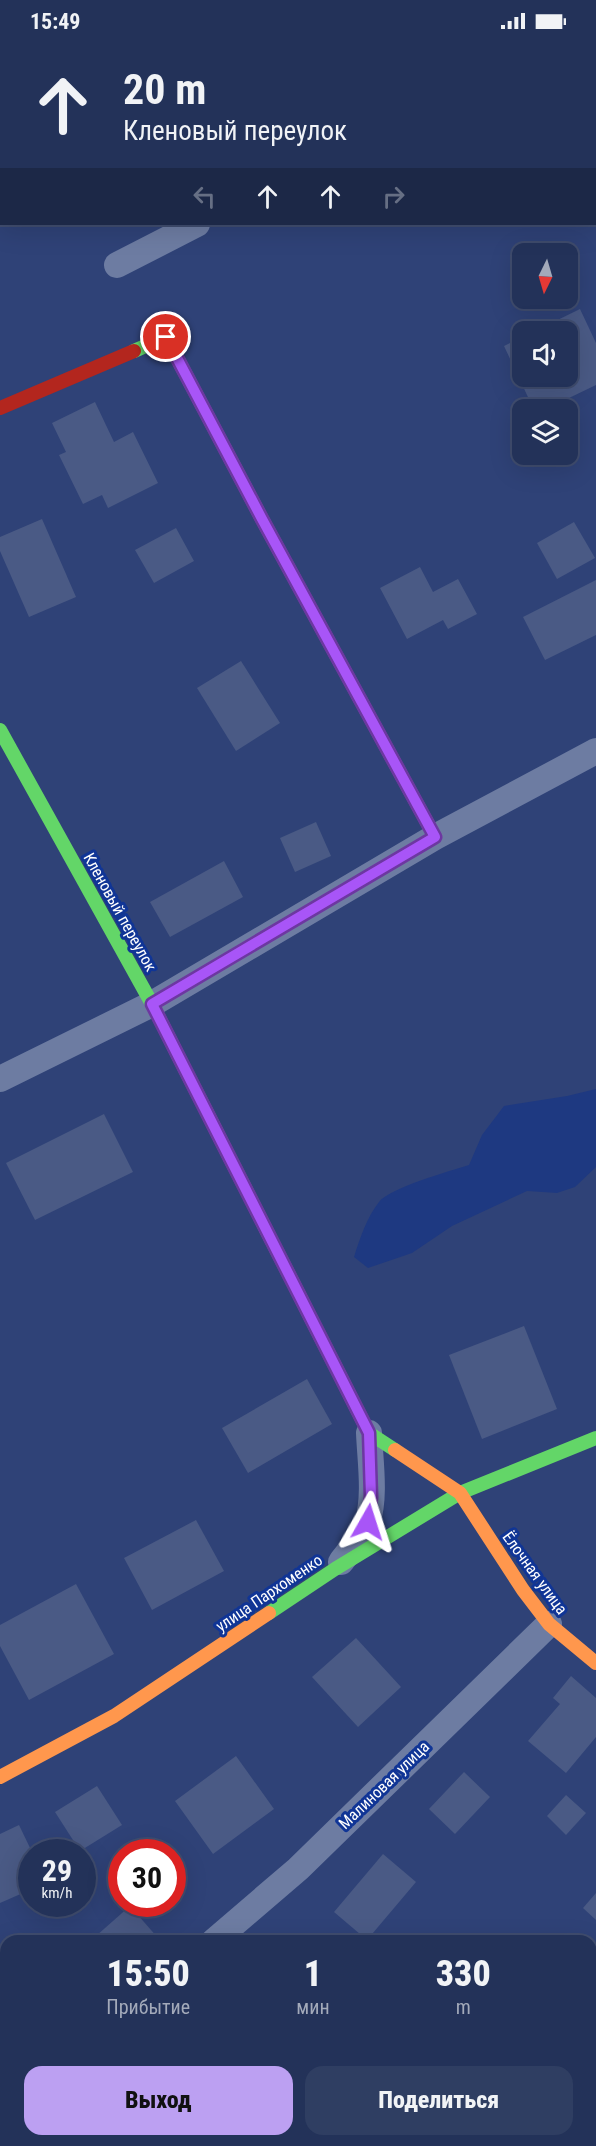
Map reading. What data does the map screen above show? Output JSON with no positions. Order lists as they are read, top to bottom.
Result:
{
  "streets": {
    "street": [
      "Кленовый переулок",
      "Ёлочная улица",
      "улица Пархоменко",
      "Малиновая улица"
    ]
  },
  "crossings": [
    ["Ёлочная улица", "улица Пархоменко"],
    ["Ёлочная улица", "Малиновая улица"]
  ],
  "north": "bottom",
  "page": {
    "status": "15:49",
    "turn": ["20 m", "Кленовый переулок"],
    "speed": "29 km/h",
    "limit": "30",
    "eta": [
      "15:50",
      "Прибытие",
      "1",
      "мин",
      "330",
      "m"
    ],
    "buttons": ["Выход", "Поделиться"]
  }
}
